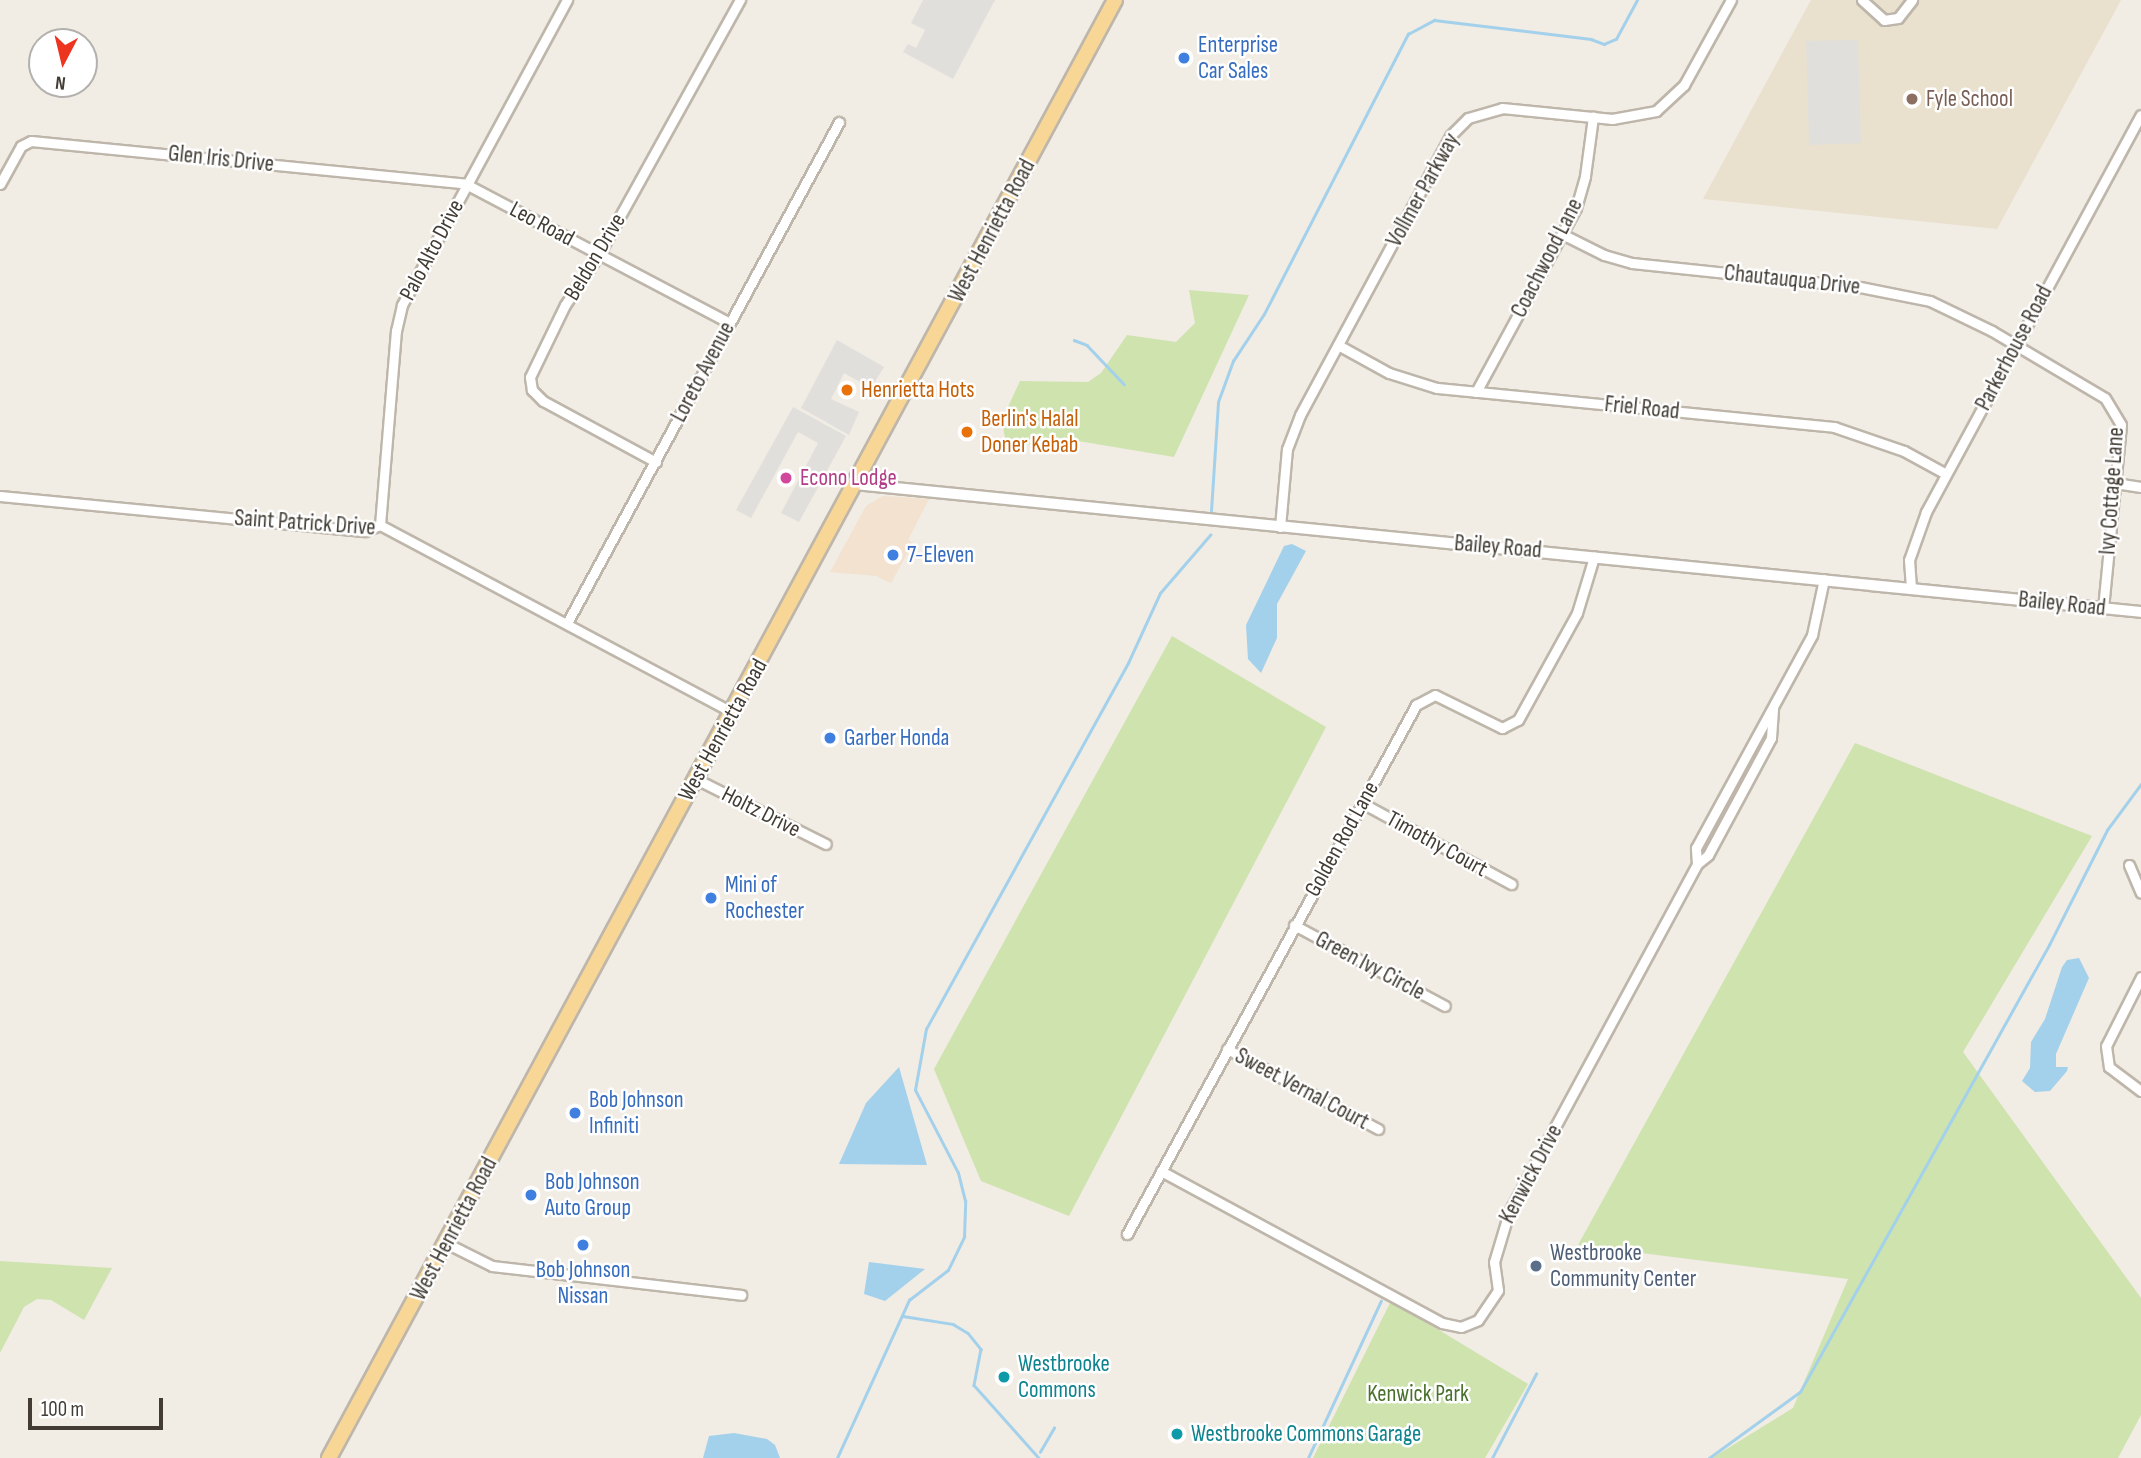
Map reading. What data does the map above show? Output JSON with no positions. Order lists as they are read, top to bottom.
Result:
{
  "streets": {
    "main road": ["West Henrietta Road"],
    "street": [
      "Glen Iris Drive",
      "Vollmer Parkway",
      "Leo Road",
      "Palo Alto Drive",
      "Beldon Drive",
      "Coachwood Lane",
      "Chautauqua Drive",
      "Parkerhouse Road",
      "Loreto Avenue",
      "Friel Road",
      "Ivy Cottage Lane",
      "Saint Patrick Drive",
      "Bailey Road",
      "Holtz Drive",
      "Golden Rod Lane",
      "Timothy Court",
      "Green Ivy Circle",
      "Sweet Vernal Court",
      "Kenwick Drive"
    ]
  },
  "crossings": [
    ["Glen Iris Drive", "Leo Road"],
    ["Glen Iris Drive", "Palo Alto Drive"],
    ["Vollmer Parkway", "Coachwood Lane"],
    ["Vollmer Parkway", "Friel Road"],
    ["Vollmer Parkway", "Bailey Road"],
    ["Leo Road", "Palo Alto Drive"],
    ["Leo Road", "Beldon Drive"],
    ["Leo Road", "Loreto Avenue"],
    ["West Henrietta Road", "Saint Patrick Drive"],
    ["West Henrietta Road", "Bailey Road"],
    ["West Henrietta Road", "Holtz Drive"],
    ["Palo Alto Drive", "Saint Patrick Drive"],
    ["Beldon Drive", "Loreto Avenue"],
    ["Coachwood Lane", "Chautauqua Drive"],
    ["Coachwood Lane", "Friel Road"],
    ["Chautauqua Drive", "Parkerhouse Road"],
    ["Chautauqua Drive", "Ivy Cottage Lane"],
    ["Parkerhouse Road", "Friel Road"],
    ["Parkerhouse Road", "Ivy Cottage Lane"],
    ["Parkerhouse Road", "Bailey Road"],
    ["Loreto Avenue", "Saint Patrick Drive"],
    ["Ivy Cottage Lane", "Bailey Road"],
    ["Bailey Road", "Golden Rod Lane"],
    ["Bailey Road", "Kenwick Drive"],
    ["Golden Rod Lane", "Timothy Court"],
    ["Golden Rod Lane", "Green Ivy Circle"],
    ["Golden Rod Lane", "Sweet Vernal Court"],
    ["Golden Rod Lane", "Kenwick Drive"]
  ],
  "parks": ["Kenwick Park"],
  "places": [
    "Enterprise Car Sales",
    "Fyle School",
    "Henrietta Hots",
    "Berlin's Halal Doner Kebab",
    "Econo Lodge",
    "7-Eleven",
    "Garber Honda",
    "Mini of Rochester",
    "Bob Johnson Infiniti",
    "Bob Johnson Auto Group",
    "Bob Johnson Nissan",
    "Westbrooke Community Center",
    "Westbrooke Commons",
    "Westbrooke Commons Garage"
  ],
  "scale_bar": "100 m",
  "north": "bottom"
}
